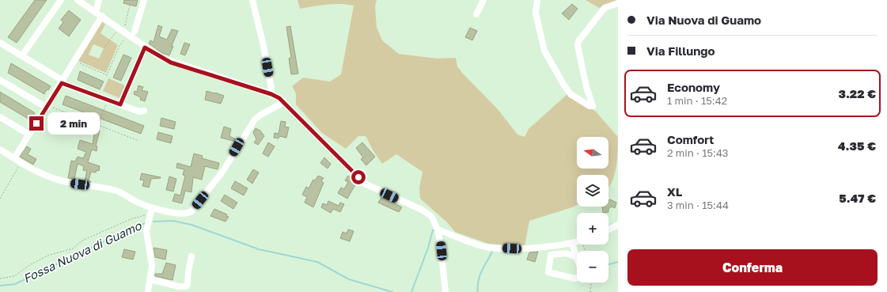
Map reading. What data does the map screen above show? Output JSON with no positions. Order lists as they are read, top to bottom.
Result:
{
  "water": ["Fossa Nuova di Guamo"],
  "north": "left",
  "page": {
    "banner": ["Via Nuova di Guamo", "Via Fillungo"],
    "list": [
      {
        "name": "Economy",
        "note": "1 min · 15:42",
        "value": "3.22 €"
      },
      {
        "name": "Comfort",
        "note": "2 min · 15:43",
        "value": "4.35 €"
      },
      {
        "name": "XL",
        "note": "3 min · 15:44",
        "value": "5.47 €"
      }
    ],
    "bubble": "2 min",
    "map_buttons": ["+", "−"],
    "buttons": "Conferma"
  }
}
